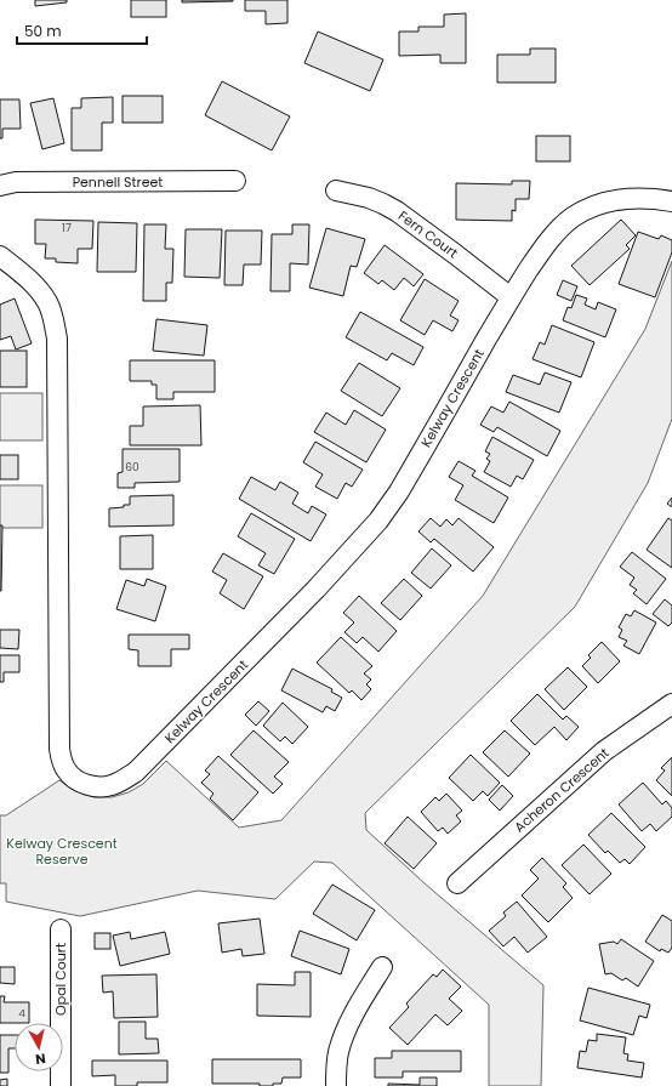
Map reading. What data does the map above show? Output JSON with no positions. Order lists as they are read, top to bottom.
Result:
{
  "streets": {
    "street": [
      "Pennell Street",
      "Fern Court",
      "Kelway Crescent",
      "Acheron Crescent",
      "Opal Court"
    ]
  },
  "crossings": [
    ["Fern Court", "Kelway Crescent"]
  ],
  "parks": ["Kelway Crescent Reserve"],
  "house_numbers": ["17", "60", "4"],
  "scale_bar": "50 m",
  "north": "bottom"
}
